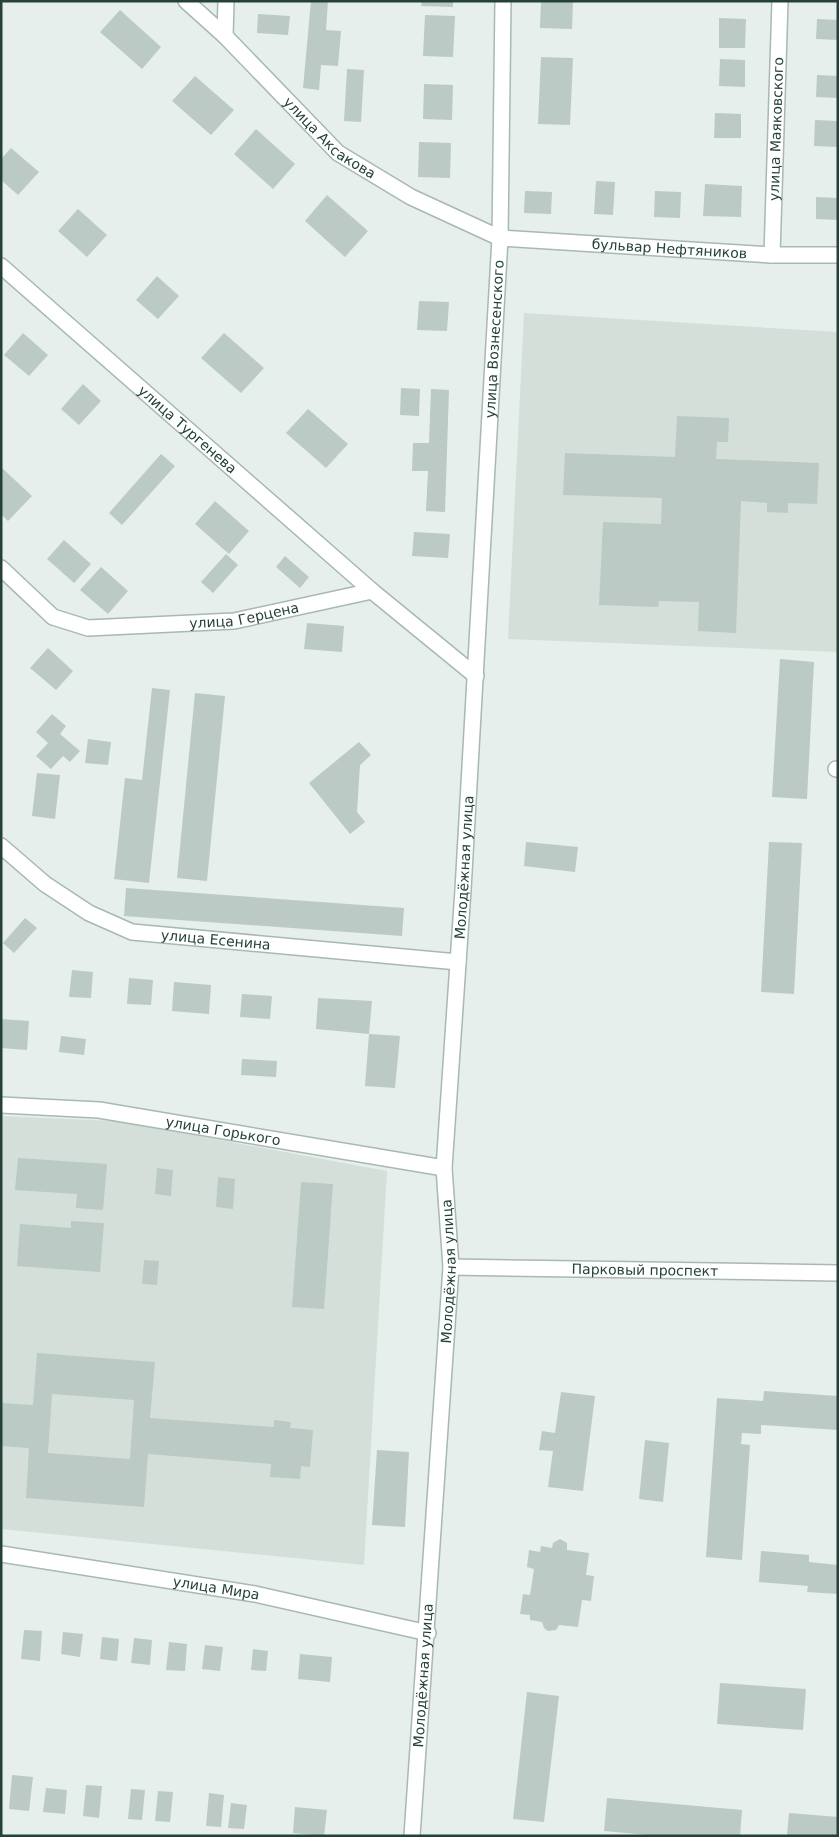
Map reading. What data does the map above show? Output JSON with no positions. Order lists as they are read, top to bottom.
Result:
{
  "streets": {
    "street": [
      "улица Маяковского",
      "улица Аксакова",
      "бульвар Нефтяников",
      "улица Вознесенского",
      "улица Тургенева",
      "улица Герцена",
      "Молодёжная улица",
      "улица Есенина",
      "улица Горького",
      "Парковый проспект",
      "улица Мира"
    ]
  },
  "crossings": [
    ["улица Маяковского", "бульвар Нефтяников"],
    ["улица Аксакова", "бульвар Нефтяников"],
    ["улица Аксакова", "улица Вознесенского"],
    ["бульвар Нефтяников", "улица Вознесенского"],
    ["улица Вознесенского", "Молодёжная улица"],
    ["улица Тургенева", "улица Герцена"],
    ["Молодёжная улица", "улица Есенина"],
    ["Молодёжная улица", "улица Горького"],
    ["Молодёжная улица", "Парковый проспект"],
    ["Молодёжная улица", "улица Мира"]
  ]
}
